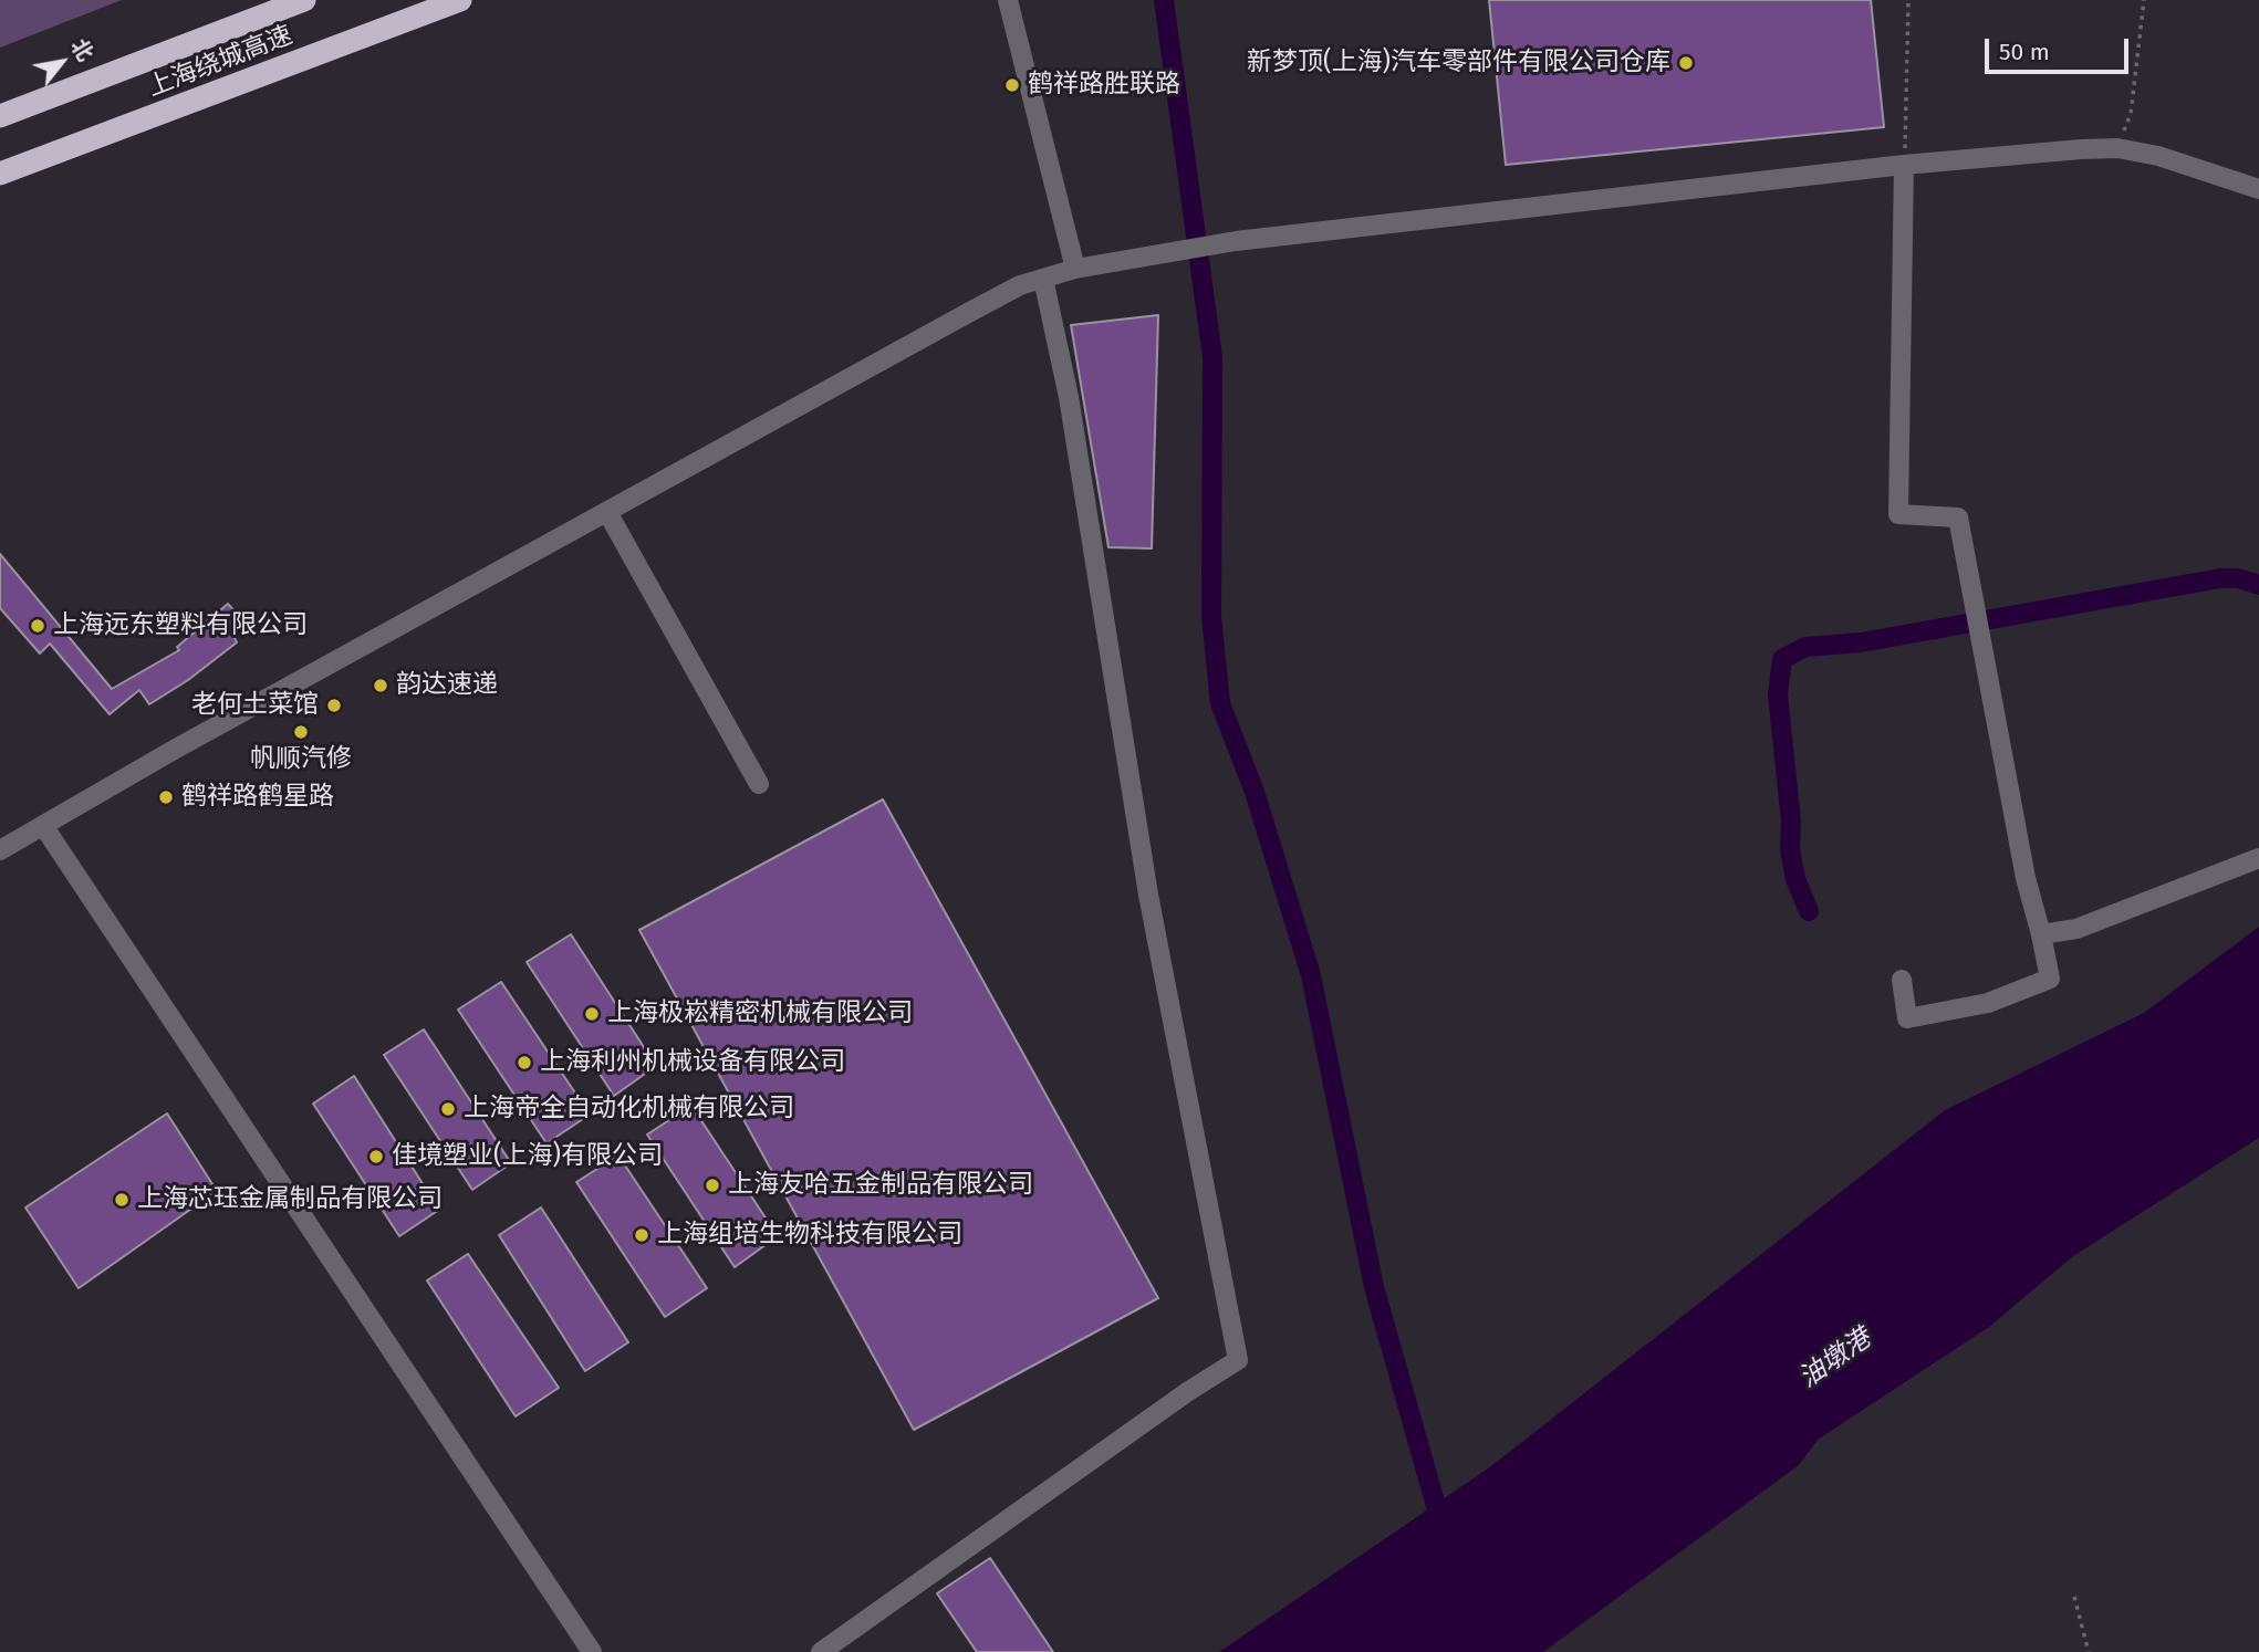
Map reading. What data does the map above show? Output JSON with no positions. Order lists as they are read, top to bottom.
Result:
{
  "streets": {
    "highway": ["上海绕城高速"]
  },
  "water": ["油墩港"],
  "places": [
    "新梦顶(上海)汽车零部件有限公司仓库",
    "鹤祥路胜联路",
    "上海远东塑料有限公司",
    "韵达速递",
    "老何土菜馆",
    "帆顺汽修",
    "鹤祥路鹤星路",
    "上海极崧精密机械有限公司",
    "上海利州机械设备有限公司",
    "上海帝全自动化机械有限公司",
    "佳境塑业(上海)有限公司",
    "上海友哈五金制品有限公司",
    "上海芯珏金属制品有限公司",
    "上海组培生物科技有限公司"
  ],
  "scale_bar": "50 m",
  "north": "top right"
}
